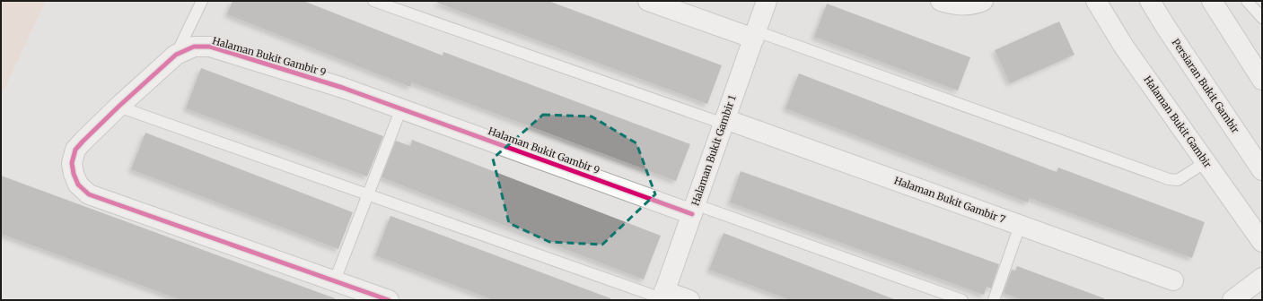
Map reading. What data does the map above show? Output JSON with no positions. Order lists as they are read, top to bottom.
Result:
{
  "streets": {
    "street": [
      "Halaman Bukit Gambir 9",
      "Persiaran Bukit Gambir",
      "Halaman Bukit Gambir",
      "Halaman Bukit Gambir 1",
      "Halaman Bukit Gambir 7"
    ]
  },
  "crossings": [
    ["Halaman Bukit Gambir 9", "Halaman Bukit Gambir 1"],
    ["Halaman Bukit Gambir 1", "Halaman Bukit Gambir 7"]
  ]
}
